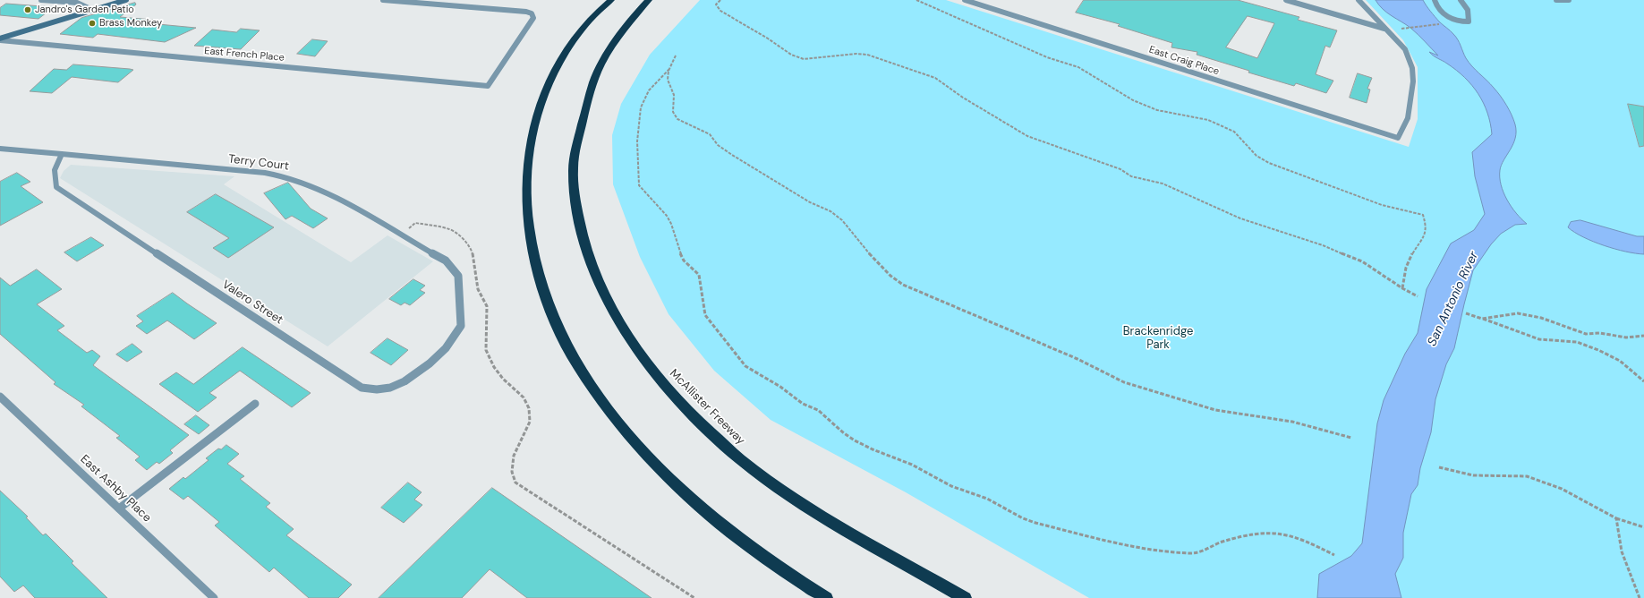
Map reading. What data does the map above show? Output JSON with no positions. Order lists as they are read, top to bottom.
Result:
{
  "streets": {
    "highway": ["McAllister Freeway"],
    "street": [
      "East French Place",
      "East Craig Place",
      "Terry Court",
      "Valero Street",
      "East Ashby Place"
    ]
  },
  "crossings": [
    ["Terry Court", "Valero Street"]
  ],
  "water": ["San Antonio River"],
  "parks": ["Brackenridge Park"],
  "places": ["Jandro's Garden Patio", "Brass Monkey"]
}
